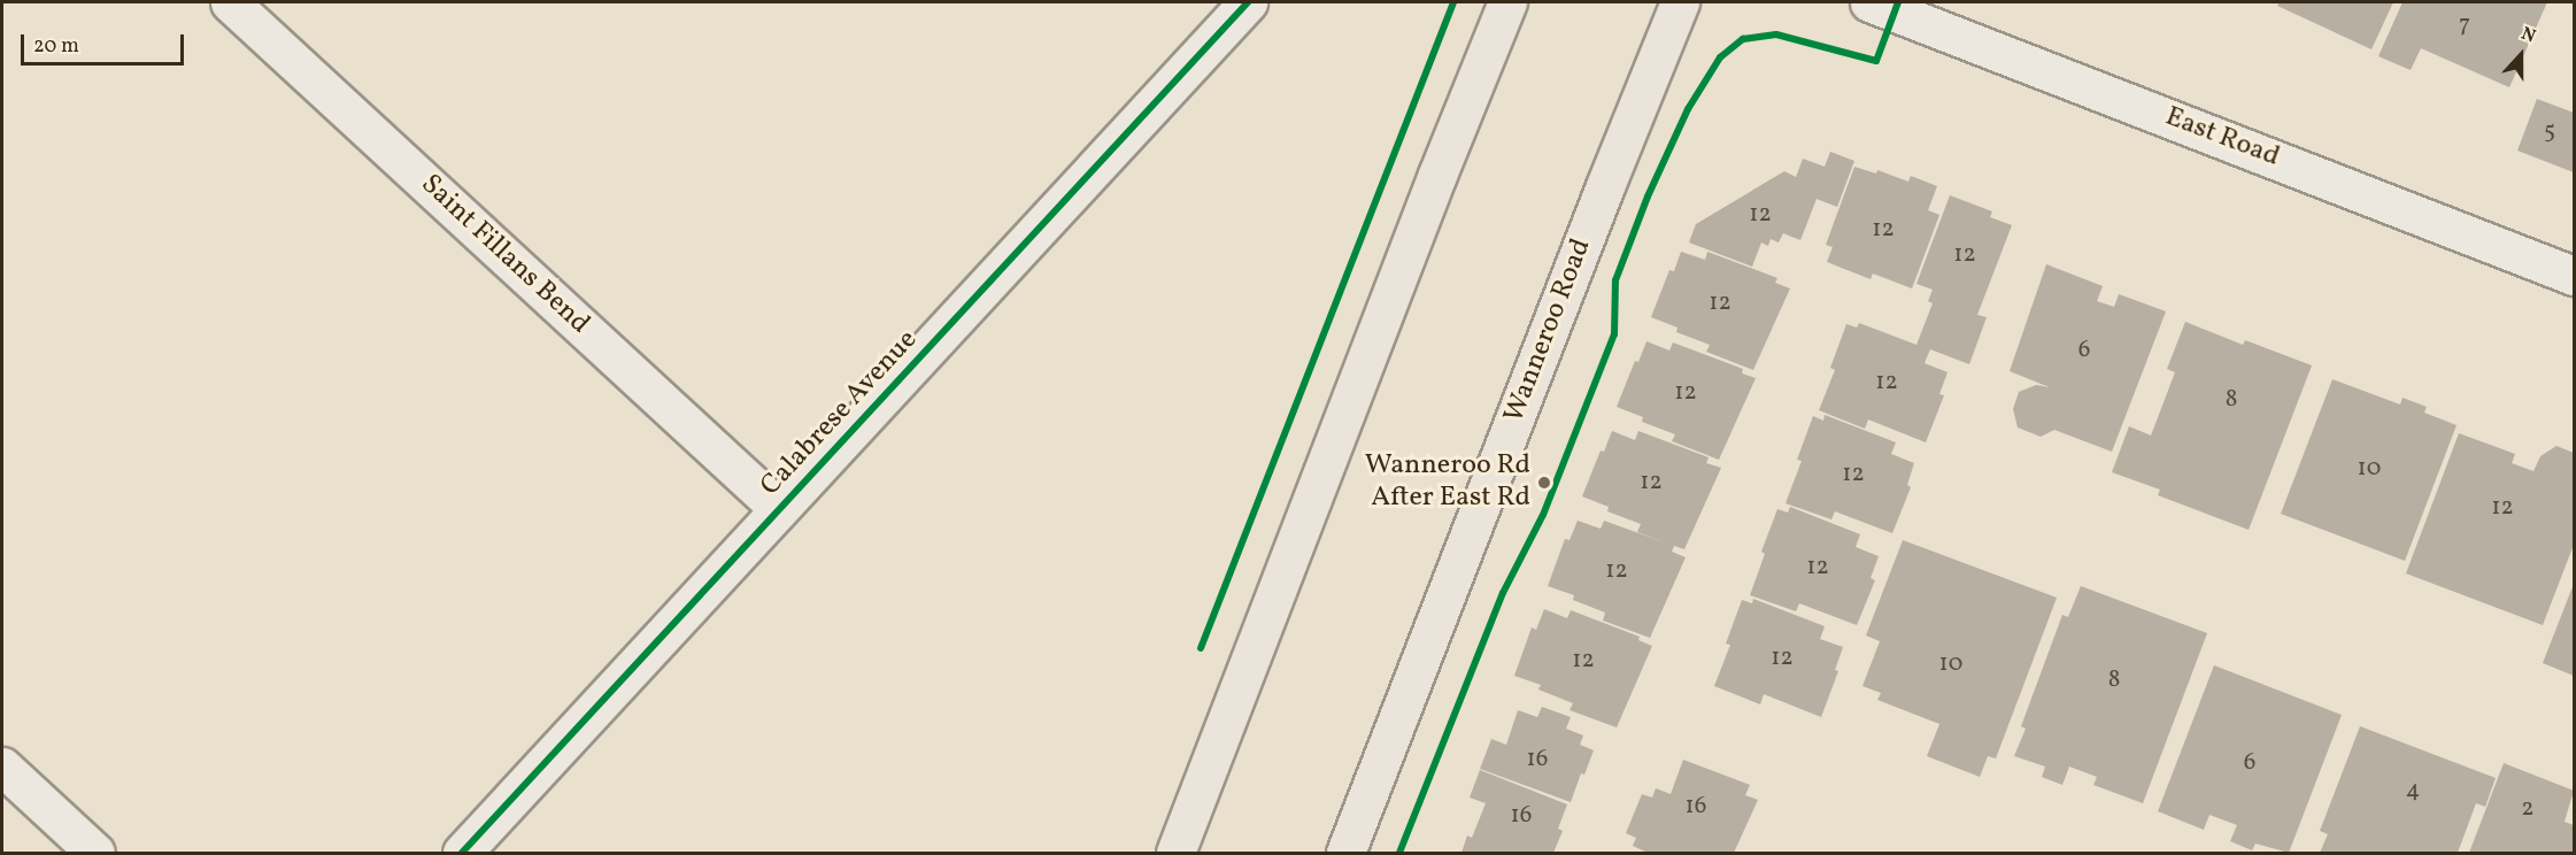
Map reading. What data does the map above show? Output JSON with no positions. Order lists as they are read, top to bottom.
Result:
{
  "streets": {
    "highway": ["Wanneroo Road"],
    "street": ["East Road", "Saint Fillans Bend", "Calabrese Avenue"]
  },
  "crossings": [
    ["Saint Fillans Bend", "Calabrese Avenue"]
  ],
  "places": ["Wanneroo Rd After East Rd"],
  "house_numbers": [
    "7",
    "5",
    "12",
    "12",
    "12",
    "12",
    "6",
    "12",
    "12",
    "8",
    "10",
    "12",
    "12",
    "12",
    "12",
    "12",
    "12",
    "12",
    "10",
    "8",
    "16",
    "6",
    "4",
    "16",
    "2",
    "16"
  ],
  "scale_bar": "20 m",
  "north": "top"
}
